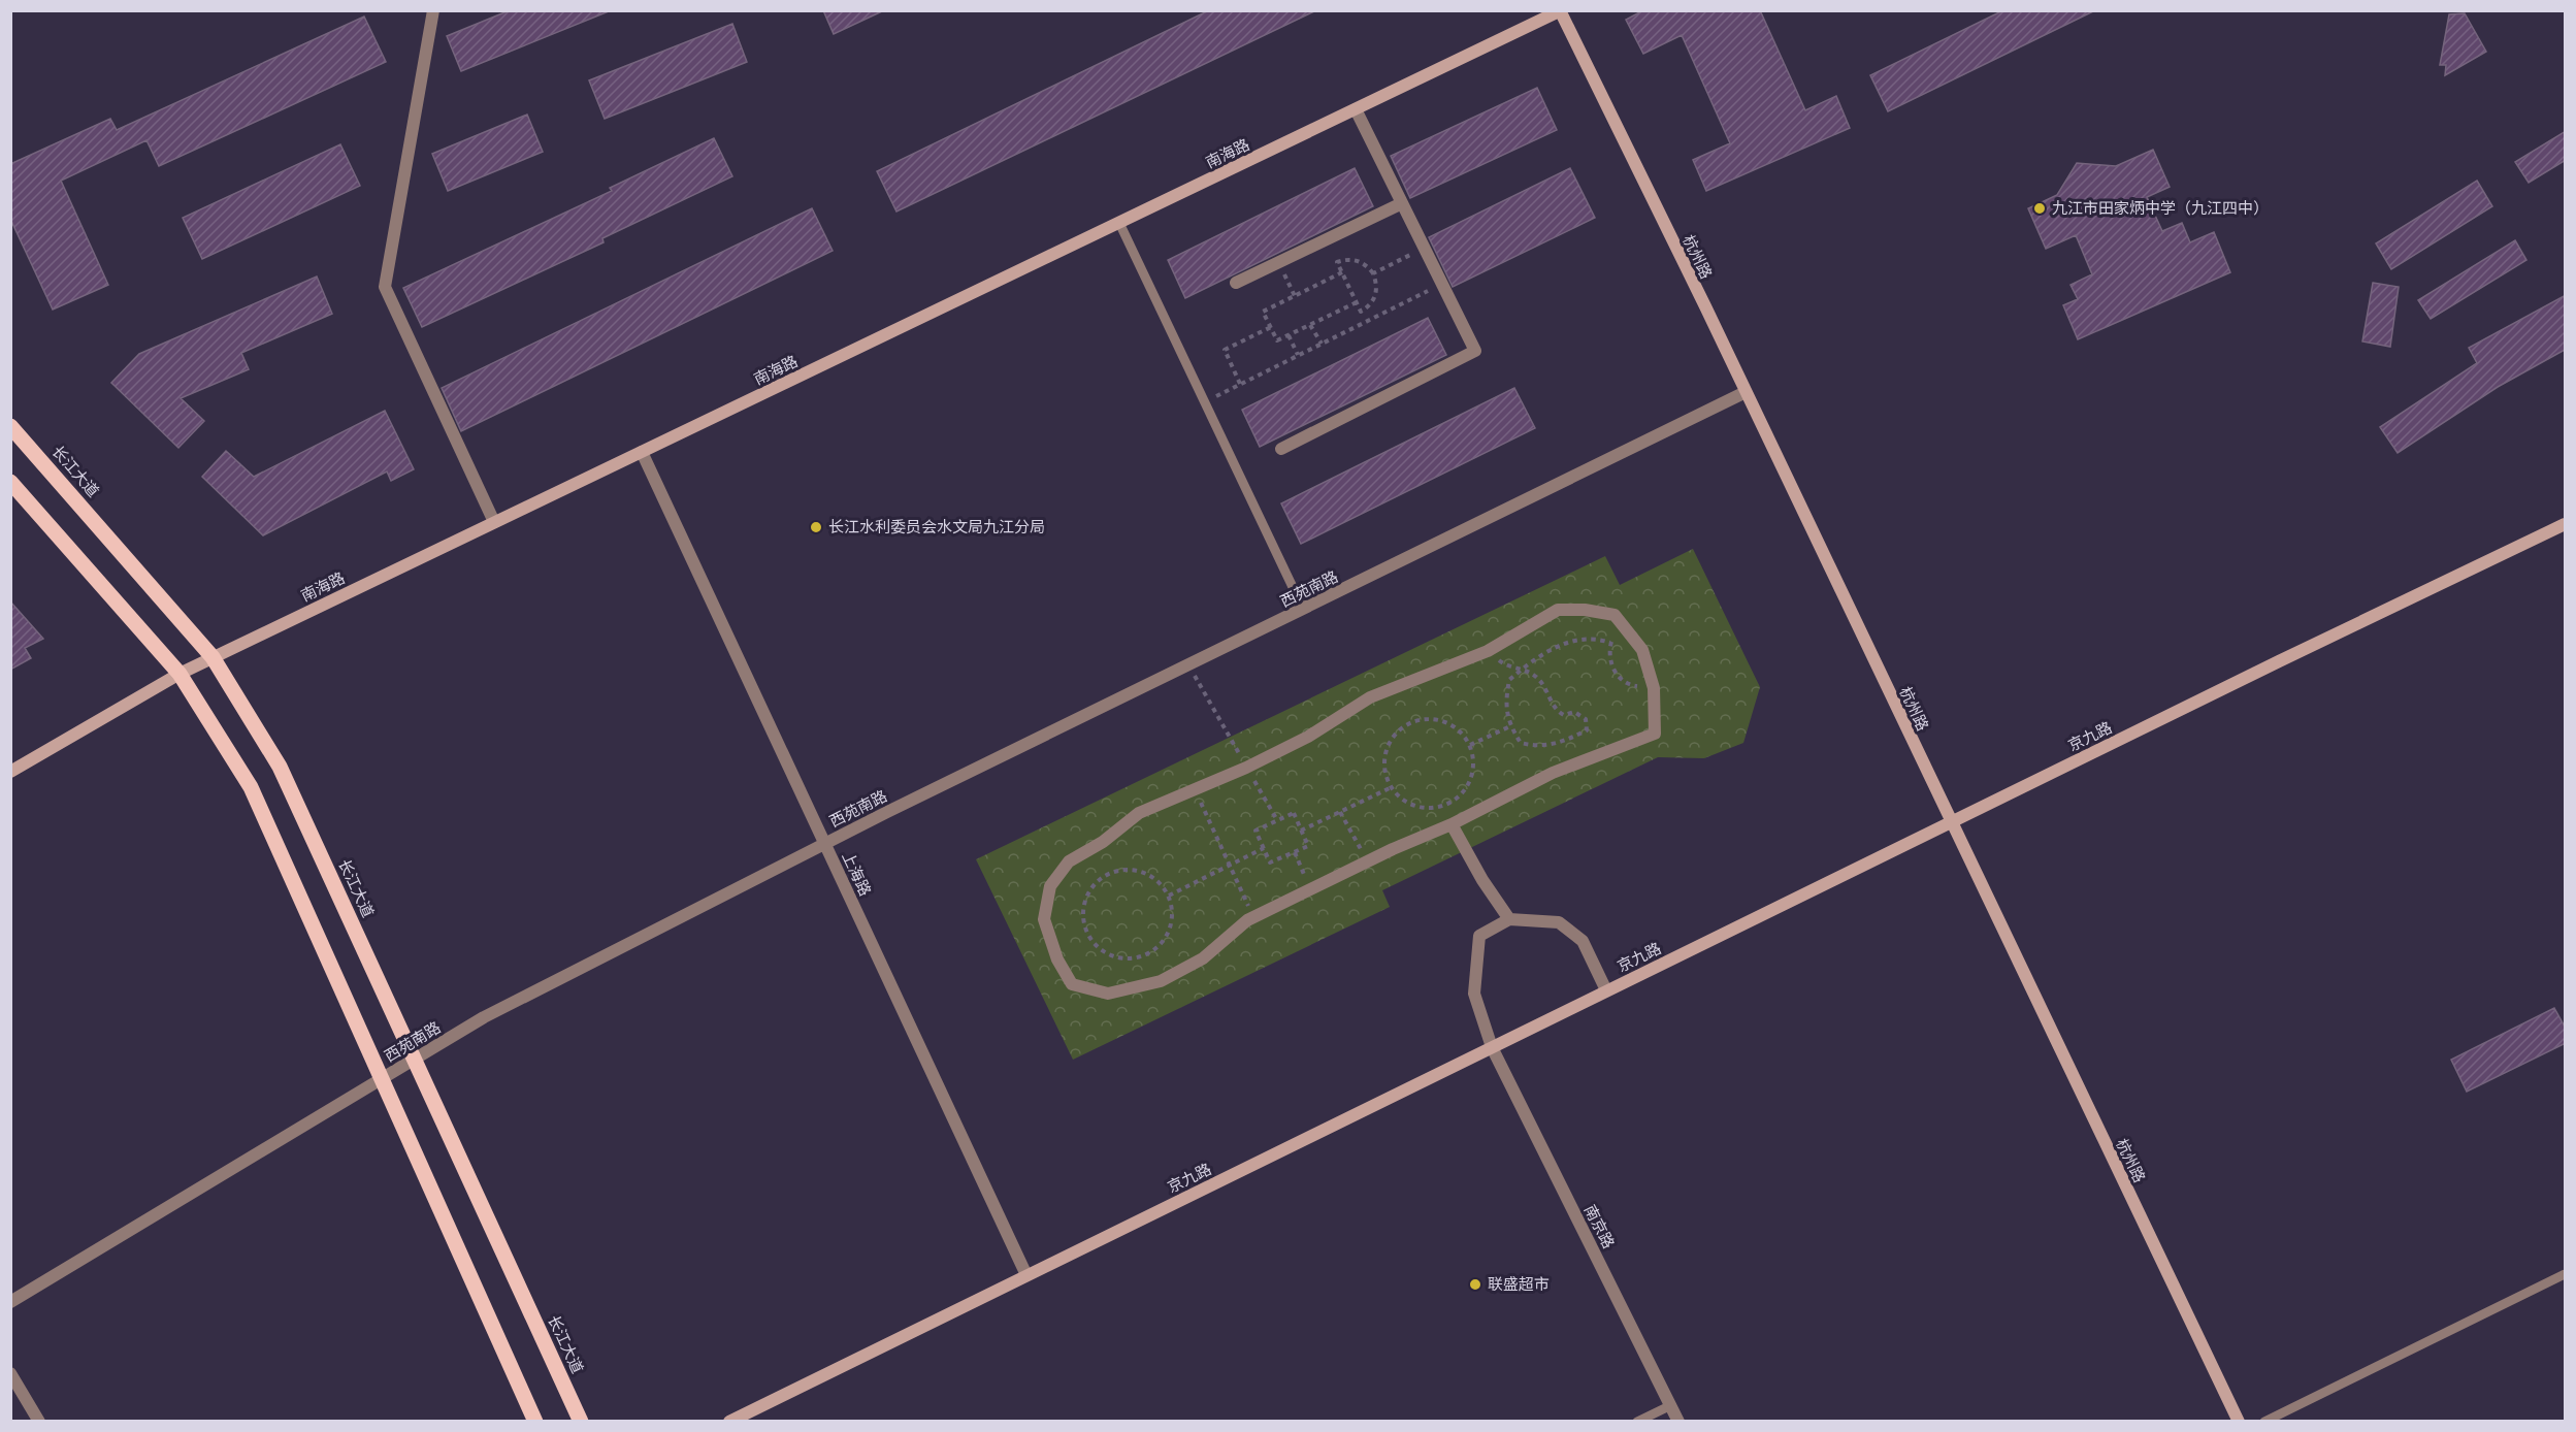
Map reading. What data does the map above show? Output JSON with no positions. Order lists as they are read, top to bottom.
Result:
{
  "streets": {
    "main road": [
      "南海路",
      "杭州路",
      "长江大道",
      "京九路"
    ],
    "street": ["西苑南路", "上海路", "南京路"]
  },
  "crossings": [
    ["南海路", "杭州路"],
    ["南海路", "长江大道"],
    ["南海路", "上海路"],
    ["杭州路", "西苑南路"],
    ["杭州路", "京九路"],
    ["长江大道", "西苑南路"],
    ["西苑南路", "上海路"],
    ["京九路", "上海路"],
    ["京九路", "南京路"]
  ],
  "places": ["九江市田家炳中学（九江四中）", "长江水利委员会水文局九江分局", "联盛超市"]
}
